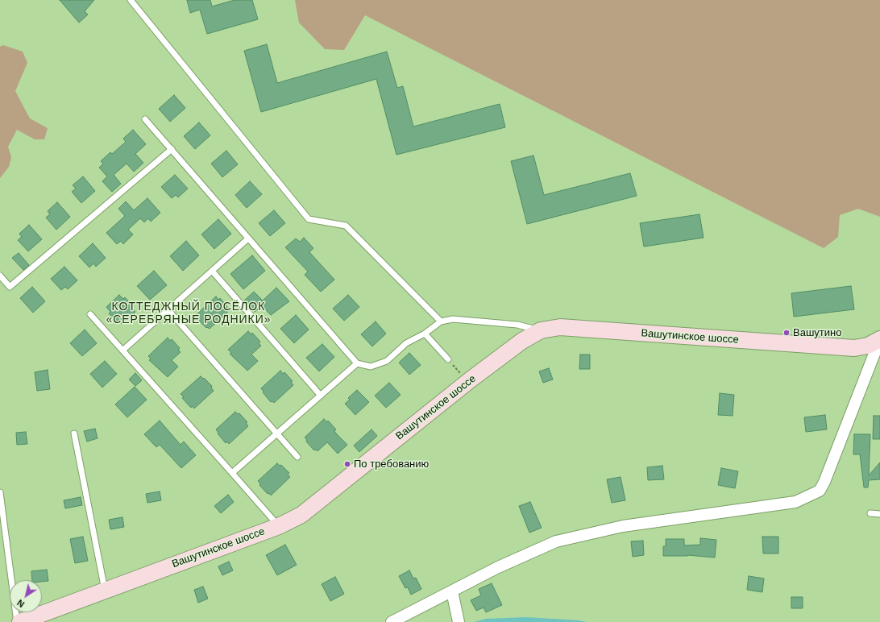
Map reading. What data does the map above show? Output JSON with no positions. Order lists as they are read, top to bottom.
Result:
{
  "streets": {
    "street": ["Вашутинское шоссе"]
  },
  "districts": ["КОТТЕДЖНЫЙ ПОСЁЛОК «СЕРЕБРЯНЫЕ РОДНИКИ»"],
  "places": ["Вашутино", "По требованию"],
  "north": "bottom left"
}
